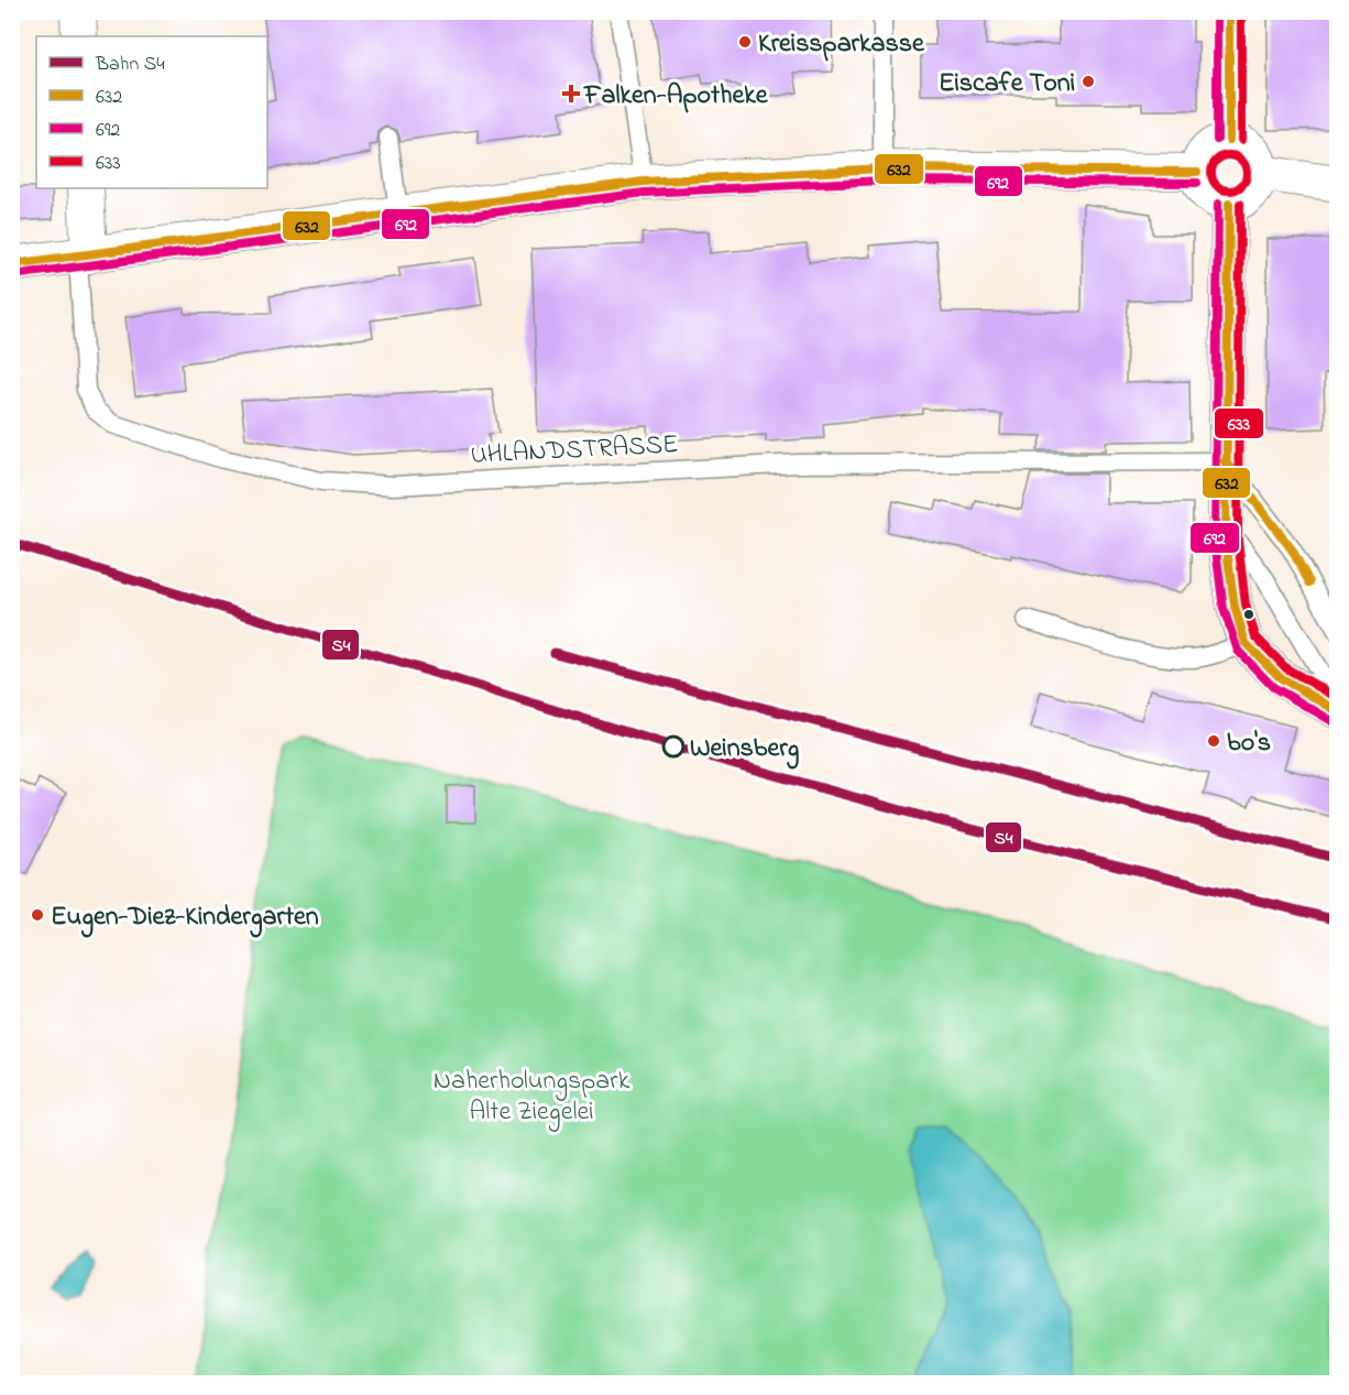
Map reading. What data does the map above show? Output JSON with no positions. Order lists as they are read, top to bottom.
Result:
{
  "streets": {
    "lane": ["UHLANDSTRASSE"]
  },
  "parks": ["Naherholungspark Alte Ziegelei"],
  "places": {
    "other": [
      "Kreissparkasse",
      "Eiscafe Toni",
      "bo's",
      "Weinsberg",
      "Eugen-Diez-Kindergarten"
    ],
    "health": ["Falken-Apotheke"]
  },
  "lines": [
    "transit line 632",
    "transit line 692",
    "transit line 633",
    "rail line S4"
  ],
  "legend": [
    "Bahn S4",
    "632",
    "692",
    "633"
  ]
}
